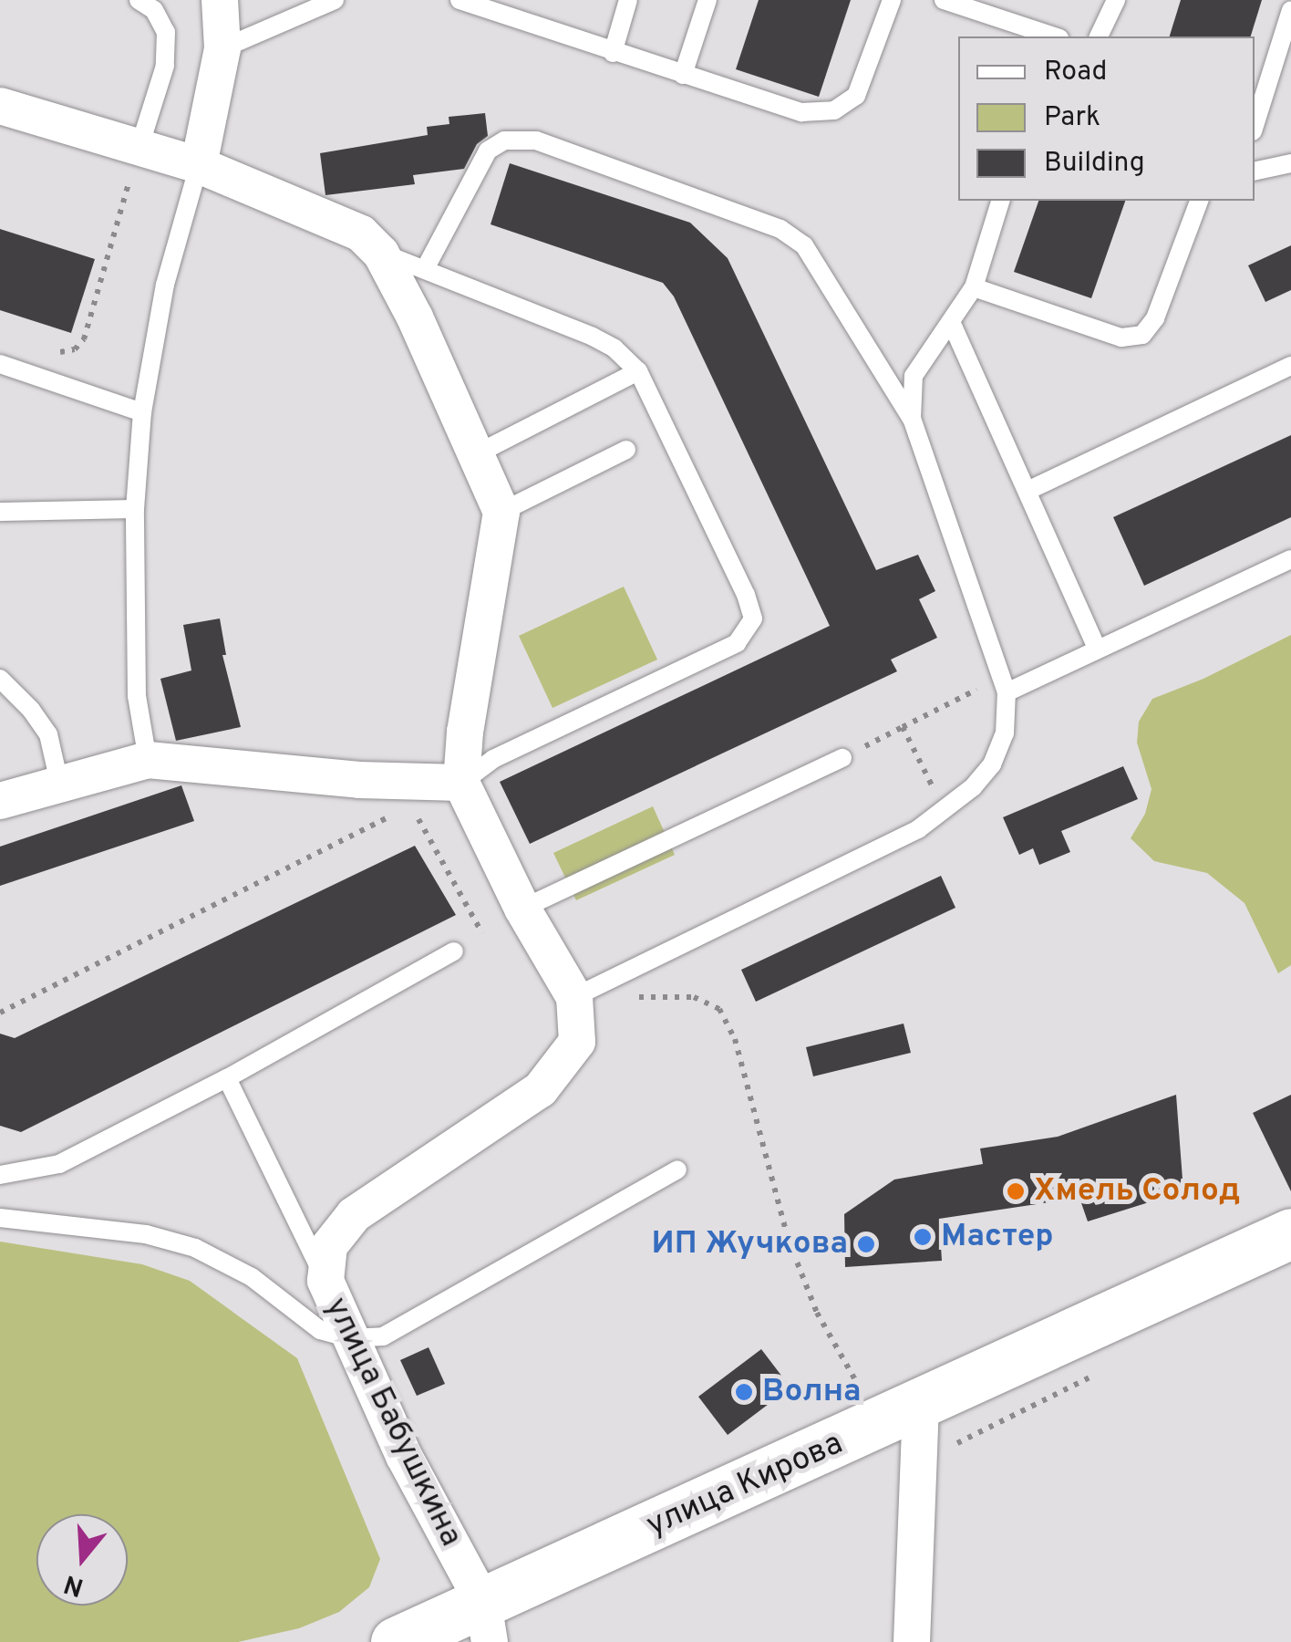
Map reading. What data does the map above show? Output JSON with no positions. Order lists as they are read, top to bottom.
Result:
{
  "streets": {
    "main road": ["улица Кирова"],
    "street": ["улица Бабушкина"]
  },
  "crossings": [
    ["улица Бабушкина", "улица Кирова"]
  ],
  "places": [
    "Хмель Солод",
    "Мастер",
    "ИП Жучкова",
    "Волна"
  ],
  "legend": ["Road", "Park", "Building"],
  "north": "bottom"
}
